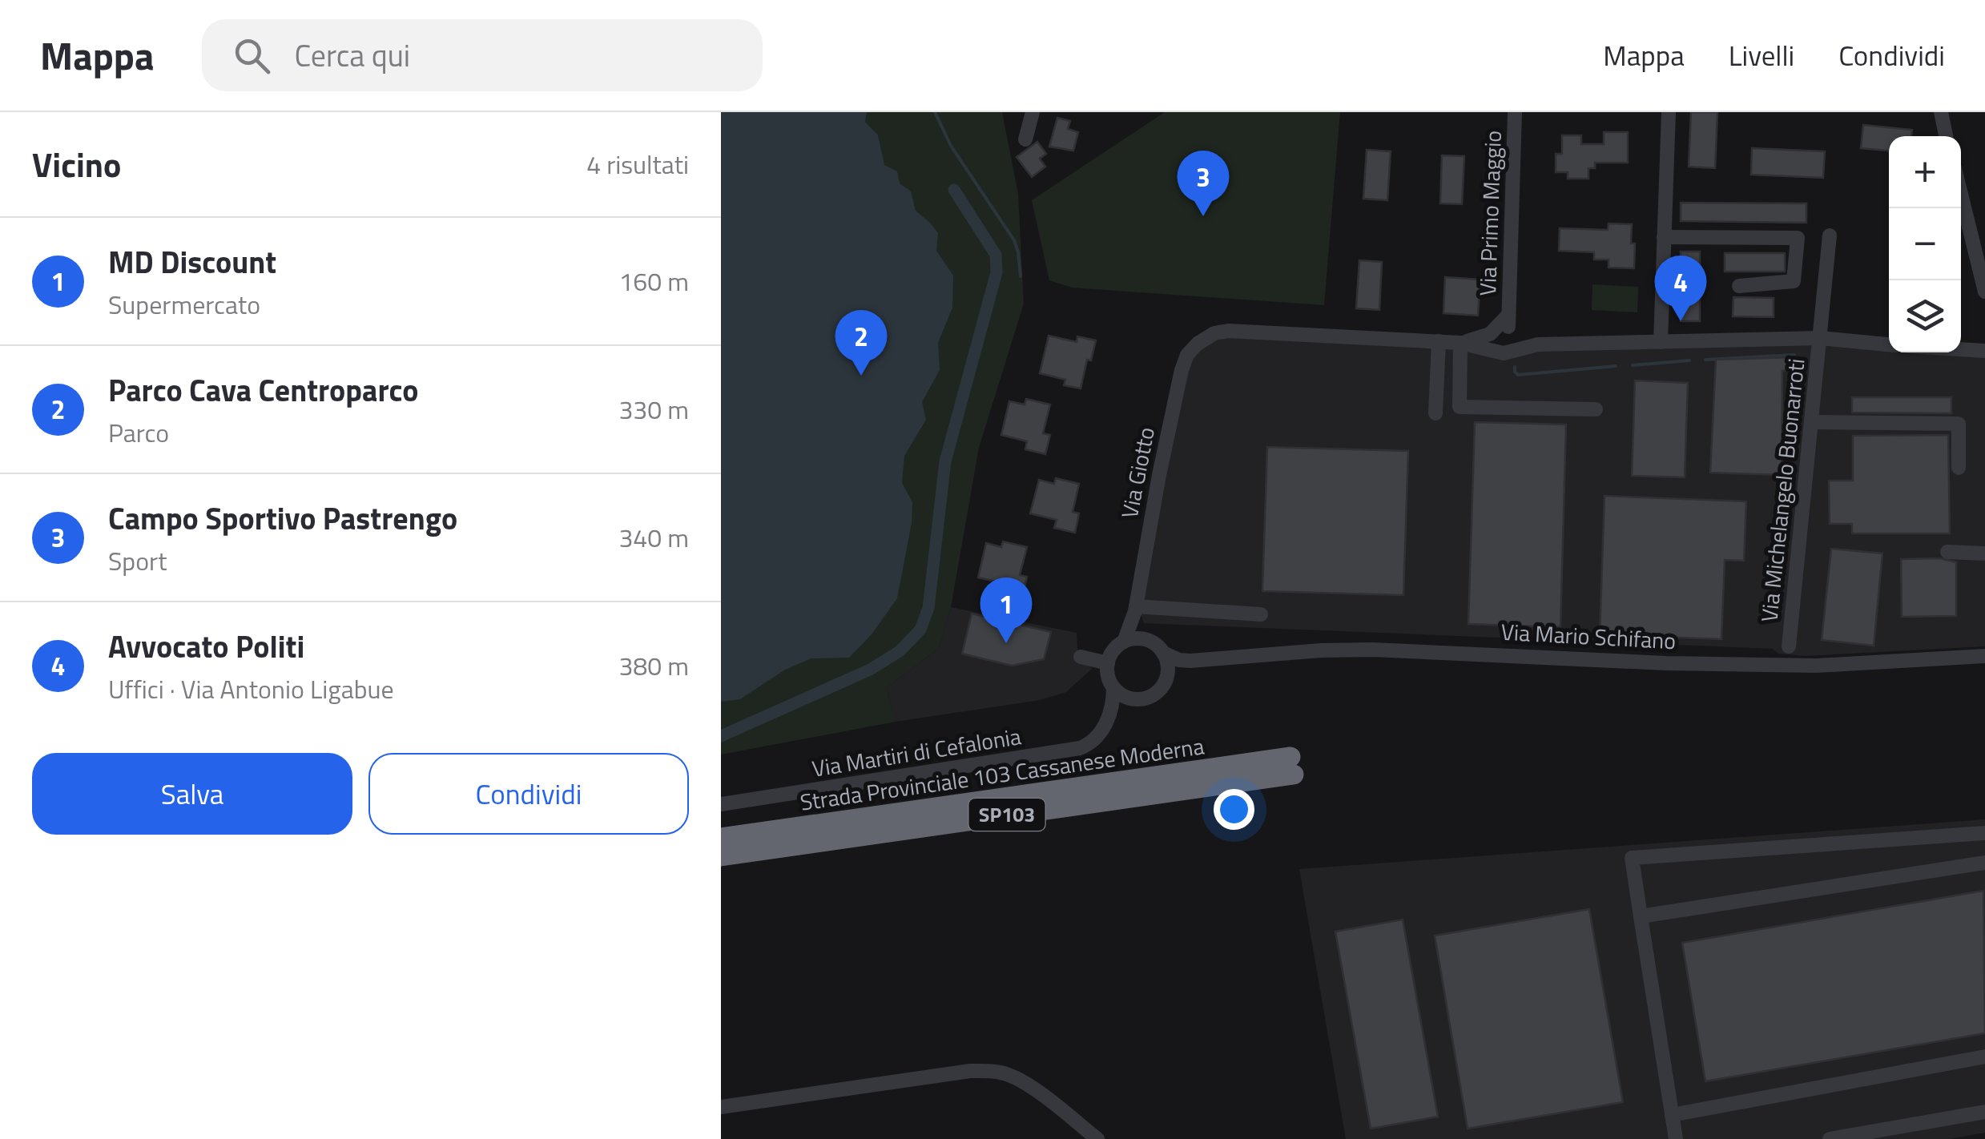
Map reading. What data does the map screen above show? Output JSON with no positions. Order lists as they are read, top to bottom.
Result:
{
  "streets": {
    "highway": ["Strada Provinciale 103 Cassanese Moderna", "SP103"],
    "street": [
      "Via Primo Maggio",
      "Via Giotto",
      "Via Michelangelo Buonarroti",
      "Via Mario Schifano",
      "Via Martiri di Cefalonia"
    ]
  },
  "crossings": [
    ["Via Giotto", "Via Mario Schifano"],
    ["Via Giotto", "Via Martiri di Cefalonia"],
    ["Via Mario Schifano", "Via Martiri di Cefalonia"]
  ],
  "page": {
    "header": "Mappa",
    "search": "Cerca qui",
    "nav": ["Mappa", "Livelli", "Condividi"],
    "heading": ["Vicino", "4 risultati"],
    "map_buttons": ["+", "−"],
    "pins": [
      "3",
      "4",
      "2",
      "1"
    ],
    "list": [
      {
        "mark": "1",
        "name": "MD Discount",
        "note": "Supermercato",
        "value": "160 m"
      },
      {
        "mark": "2",
        "name": "Parco Cava Centroparco",
        "note": "Parco",
        "value": "330 m"
      },
      {
        "mark": "3",
        "name": "Campo Sportivo Pastrengo",
        "note": "Sport",
        "value": "340 m"
      },
      {
        "mark": "4",
        "name": "Avvocato Politi",
        "note": "Uffici · Via Antonio Ligabue",
        "value": "380 m"
      }
    ],
    "buttons": ["Salva", "Condividi"]
  }
}
